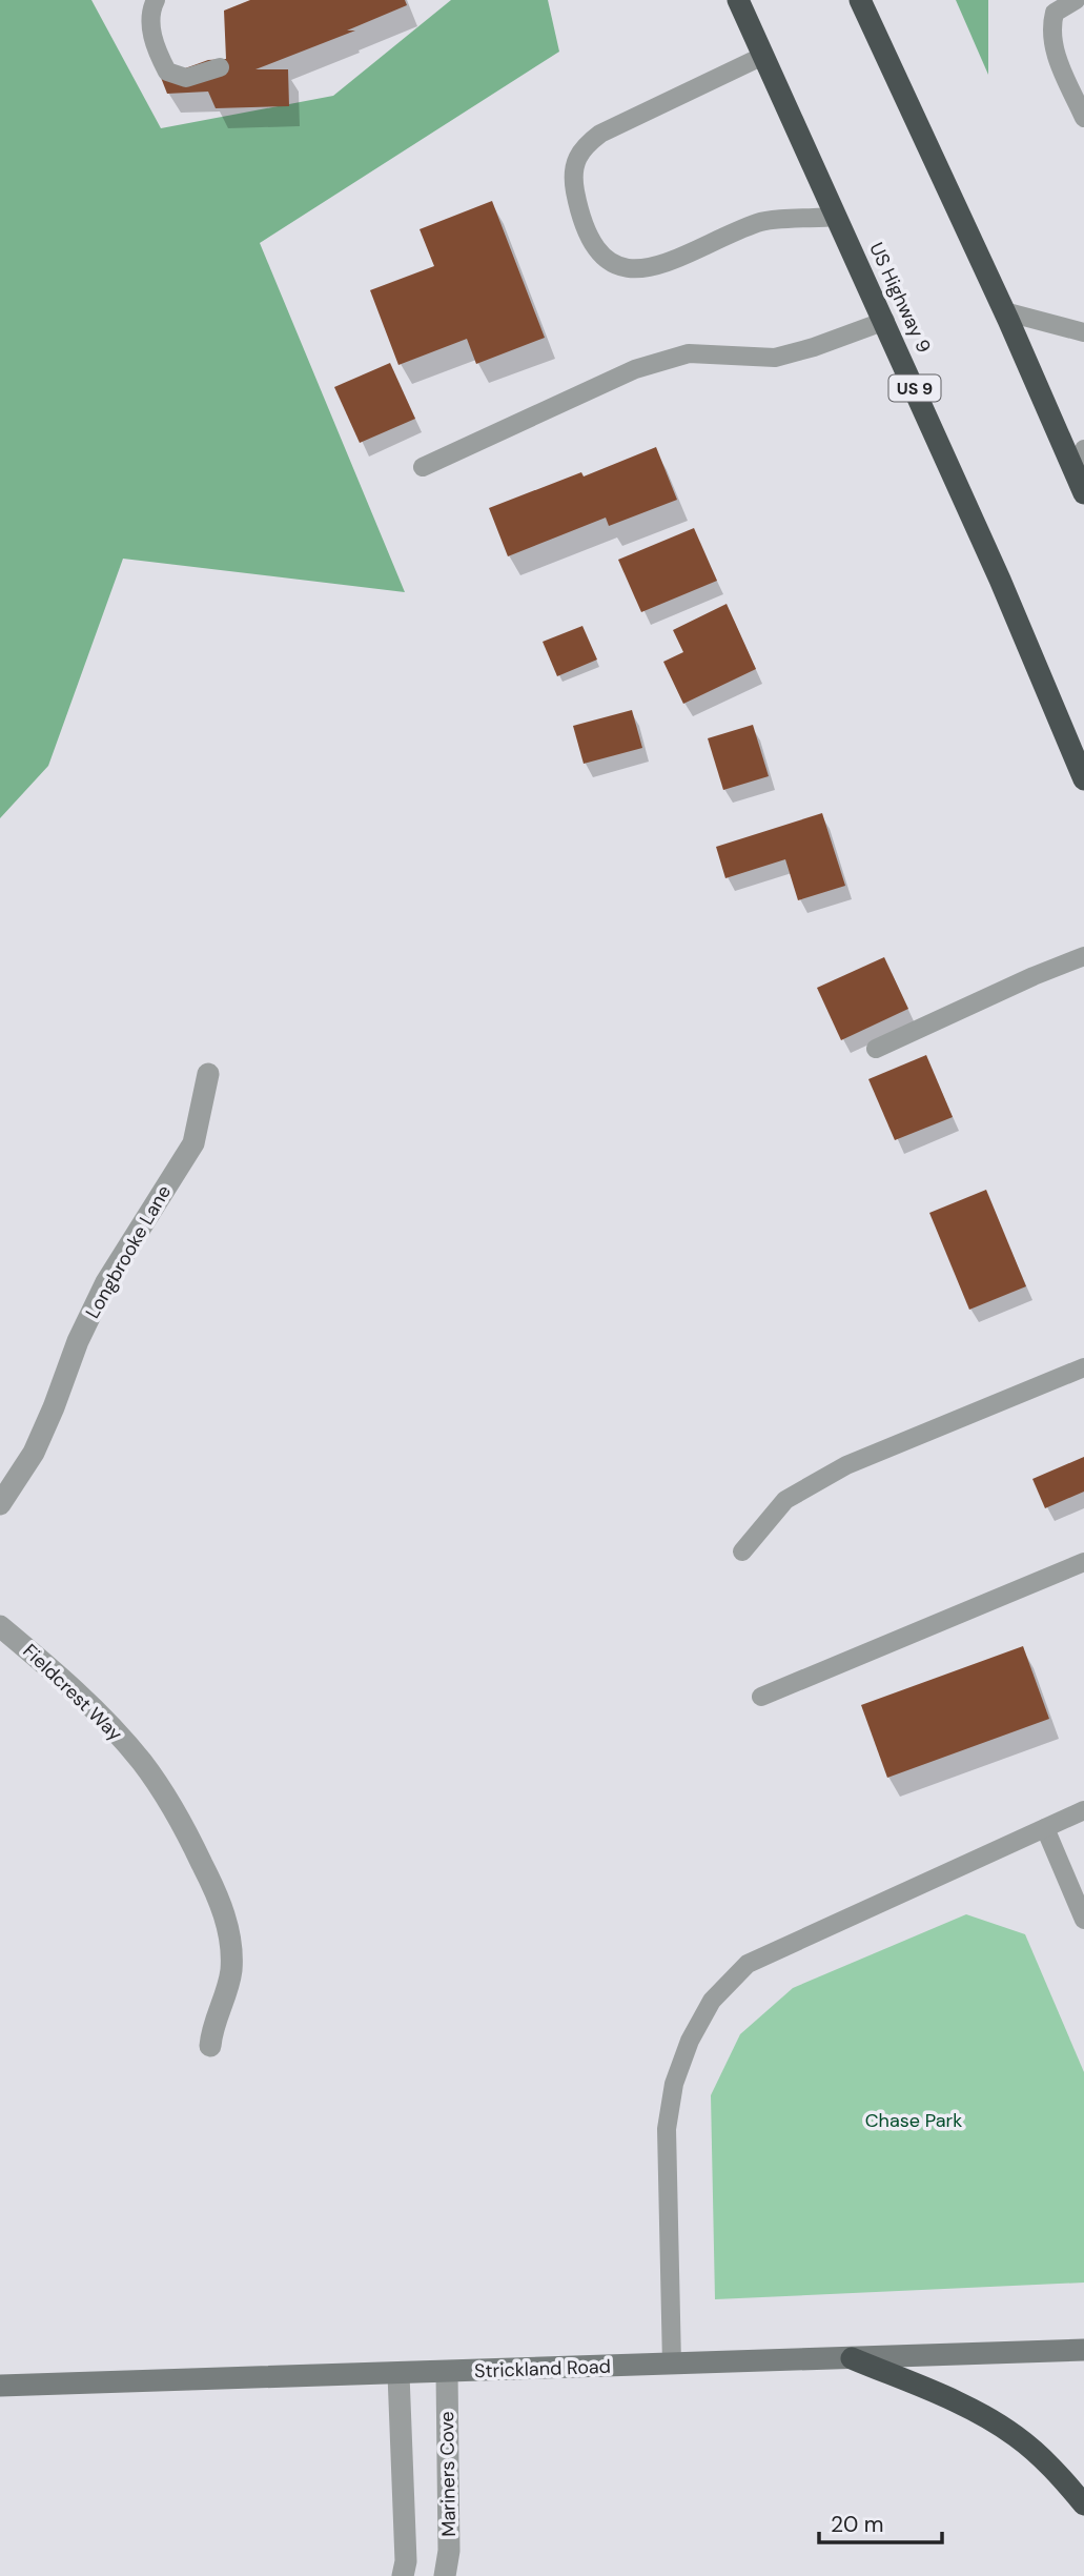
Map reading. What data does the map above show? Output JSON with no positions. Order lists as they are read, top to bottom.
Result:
{
  "streets": {
    "highway": ["US Highway 9", "US 9"],
    "street": [
      "Longbrooke Lane",
      "Fieldcrest Way",
      "Strickland Road",
      "Mariners Cove"
    ]
  },
  "crossings": [
    ["Strickland Road", "Mariners Cove"]
  ],
  "parks": ["Chase Park"],
  "scale_bar": "20 m"
}
